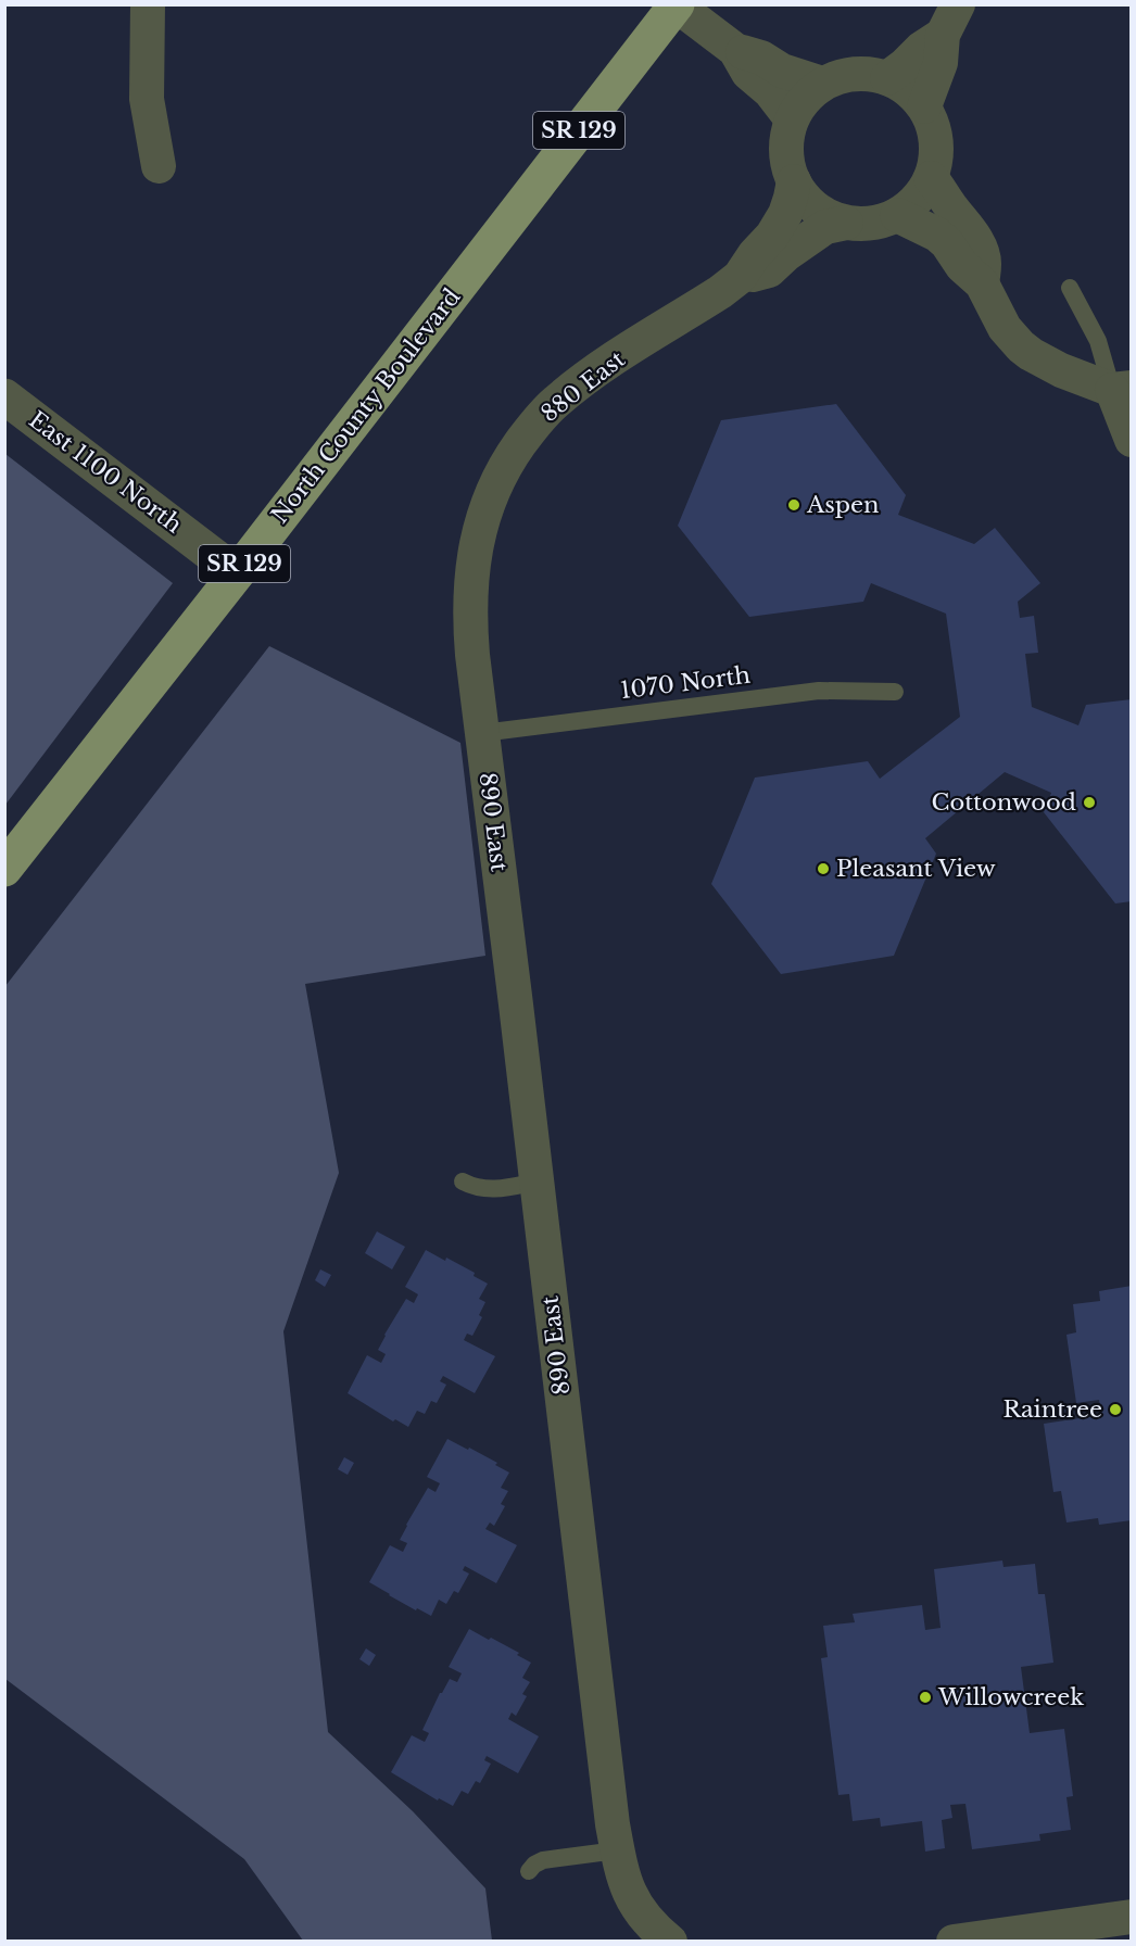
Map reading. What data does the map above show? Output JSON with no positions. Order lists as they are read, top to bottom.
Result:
{
  "streets": {
    "main road": ["SR 129", "North County Boulevard"],
    "street": ["880 East", "East 1100 North", "890 East"],
    "lane": ["1070 North"]
  },
  "crossings": [
    ["880 East", "1070 North"],
    ["880 East", "890 East"],
    ["North County Boulevard", "East 1100 North"],
    ["1070 North", "890 East"]
  ],
  "places": [
    "Aspen",
    "Cottonwood",
    "Pleasant View",
    "Raintree",
    "Willowcreek"
  ]
}
